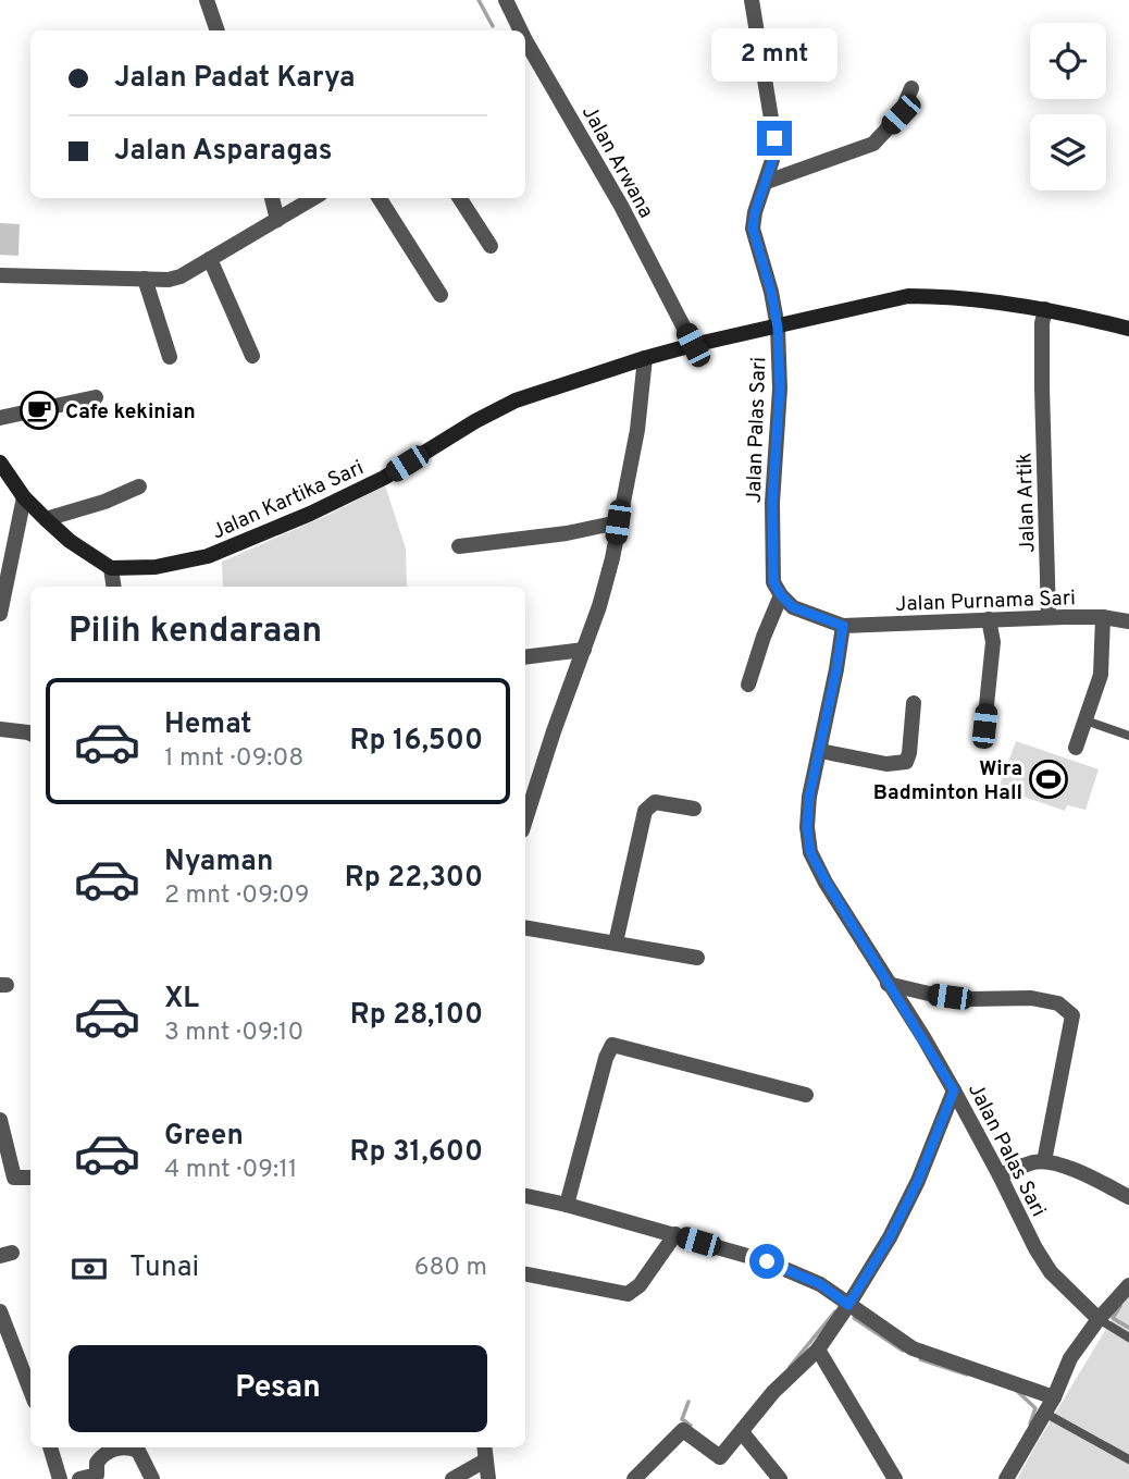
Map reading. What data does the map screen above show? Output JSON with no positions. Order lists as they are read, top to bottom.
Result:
{
  "streets": {
    "main road": ["Jalan Kartika Sari"],
    "street": [
      "Jalan Arwana",
      "Jalan Palas Sari",
      "Jalan Artik",
      "Jalan Purnama Sari"
    ]
  },
  "crossings": [
    ["Jalan Arwana", "Jalan Kartika Sari"],
    ["Jalan Palas Sari", "Jalan Kartika Sari"],
    ["Jalan Palas Sari", "Jalan Purnama Sari"],
    ["Jalan Kartika Sari", "Jalan Artik"],
    ["Jalan Artik", "Jalan Purnama Sari"]
  ],
  "places": {
    "cafe": ["Cafe kekinian"],
    "sports": ["Wira Badminton Hall"]
  },
  "page": {
    "bubble": "2 mnt",
    "banner": ["Jalan Padat Karya", "Jalan Asparagas"],
    "heading": "Pilih kendaraan",
    "list": [
      {
        "name": "Hemat",
        "note": "1 mnt · 09:08",
        "value": "Rp 16,500"
      },
      {
        "name": "Nyaman",
        "note": "2 mnt · 09:09",
        "value": "Rp 22,300"
      },
      {
        "name": "XL",
        "note": "3 mnt · 09:10",
        "value": "Rp 28,100"
      },
      {
        "name": "Green",
        "note": "4 mnt · 09:11",
        "value": "Rp 31,600"
      }
    ],
    "pay": ["Tunai", "680 m"],
    "buttons": "Pesan"
  }
}
